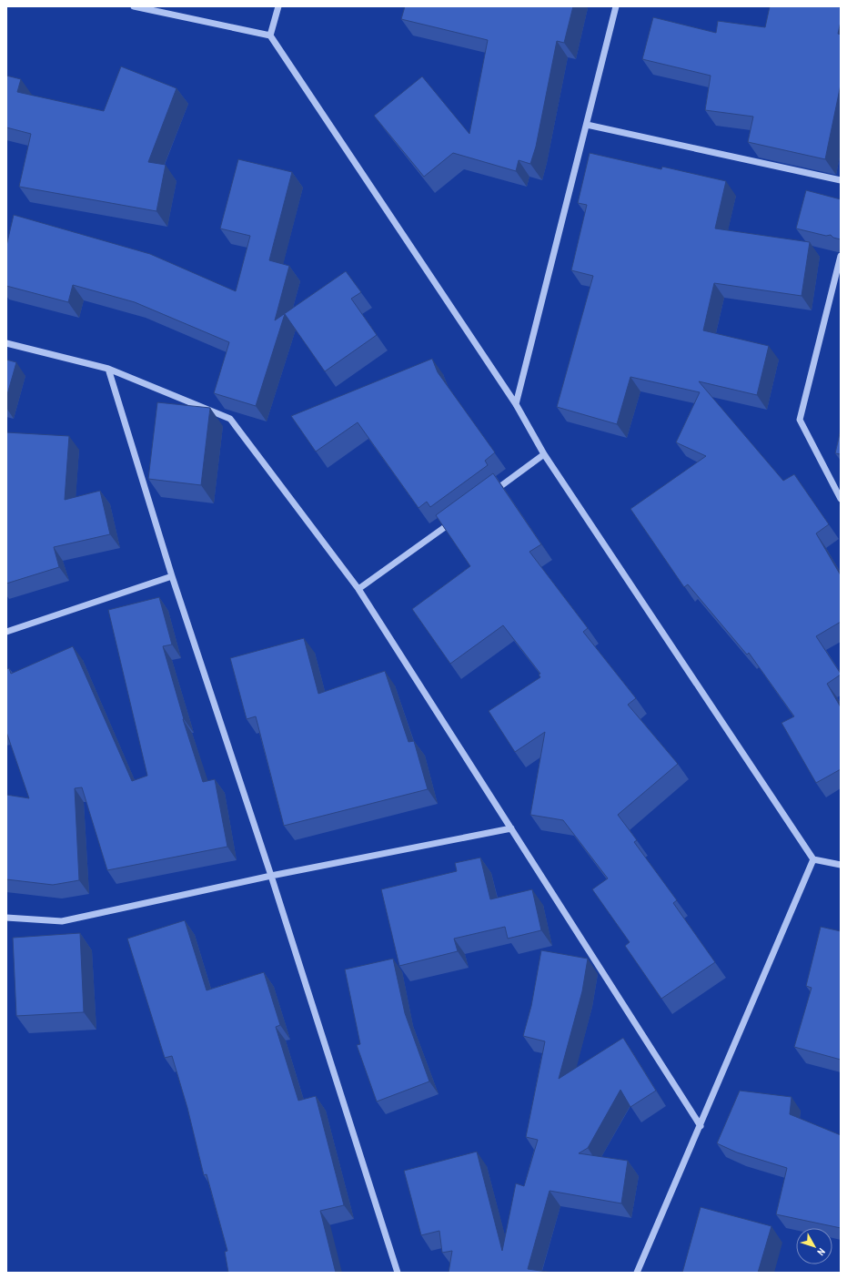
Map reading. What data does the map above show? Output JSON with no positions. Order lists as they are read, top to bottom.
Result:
{
  "north": "bottom right"
}
